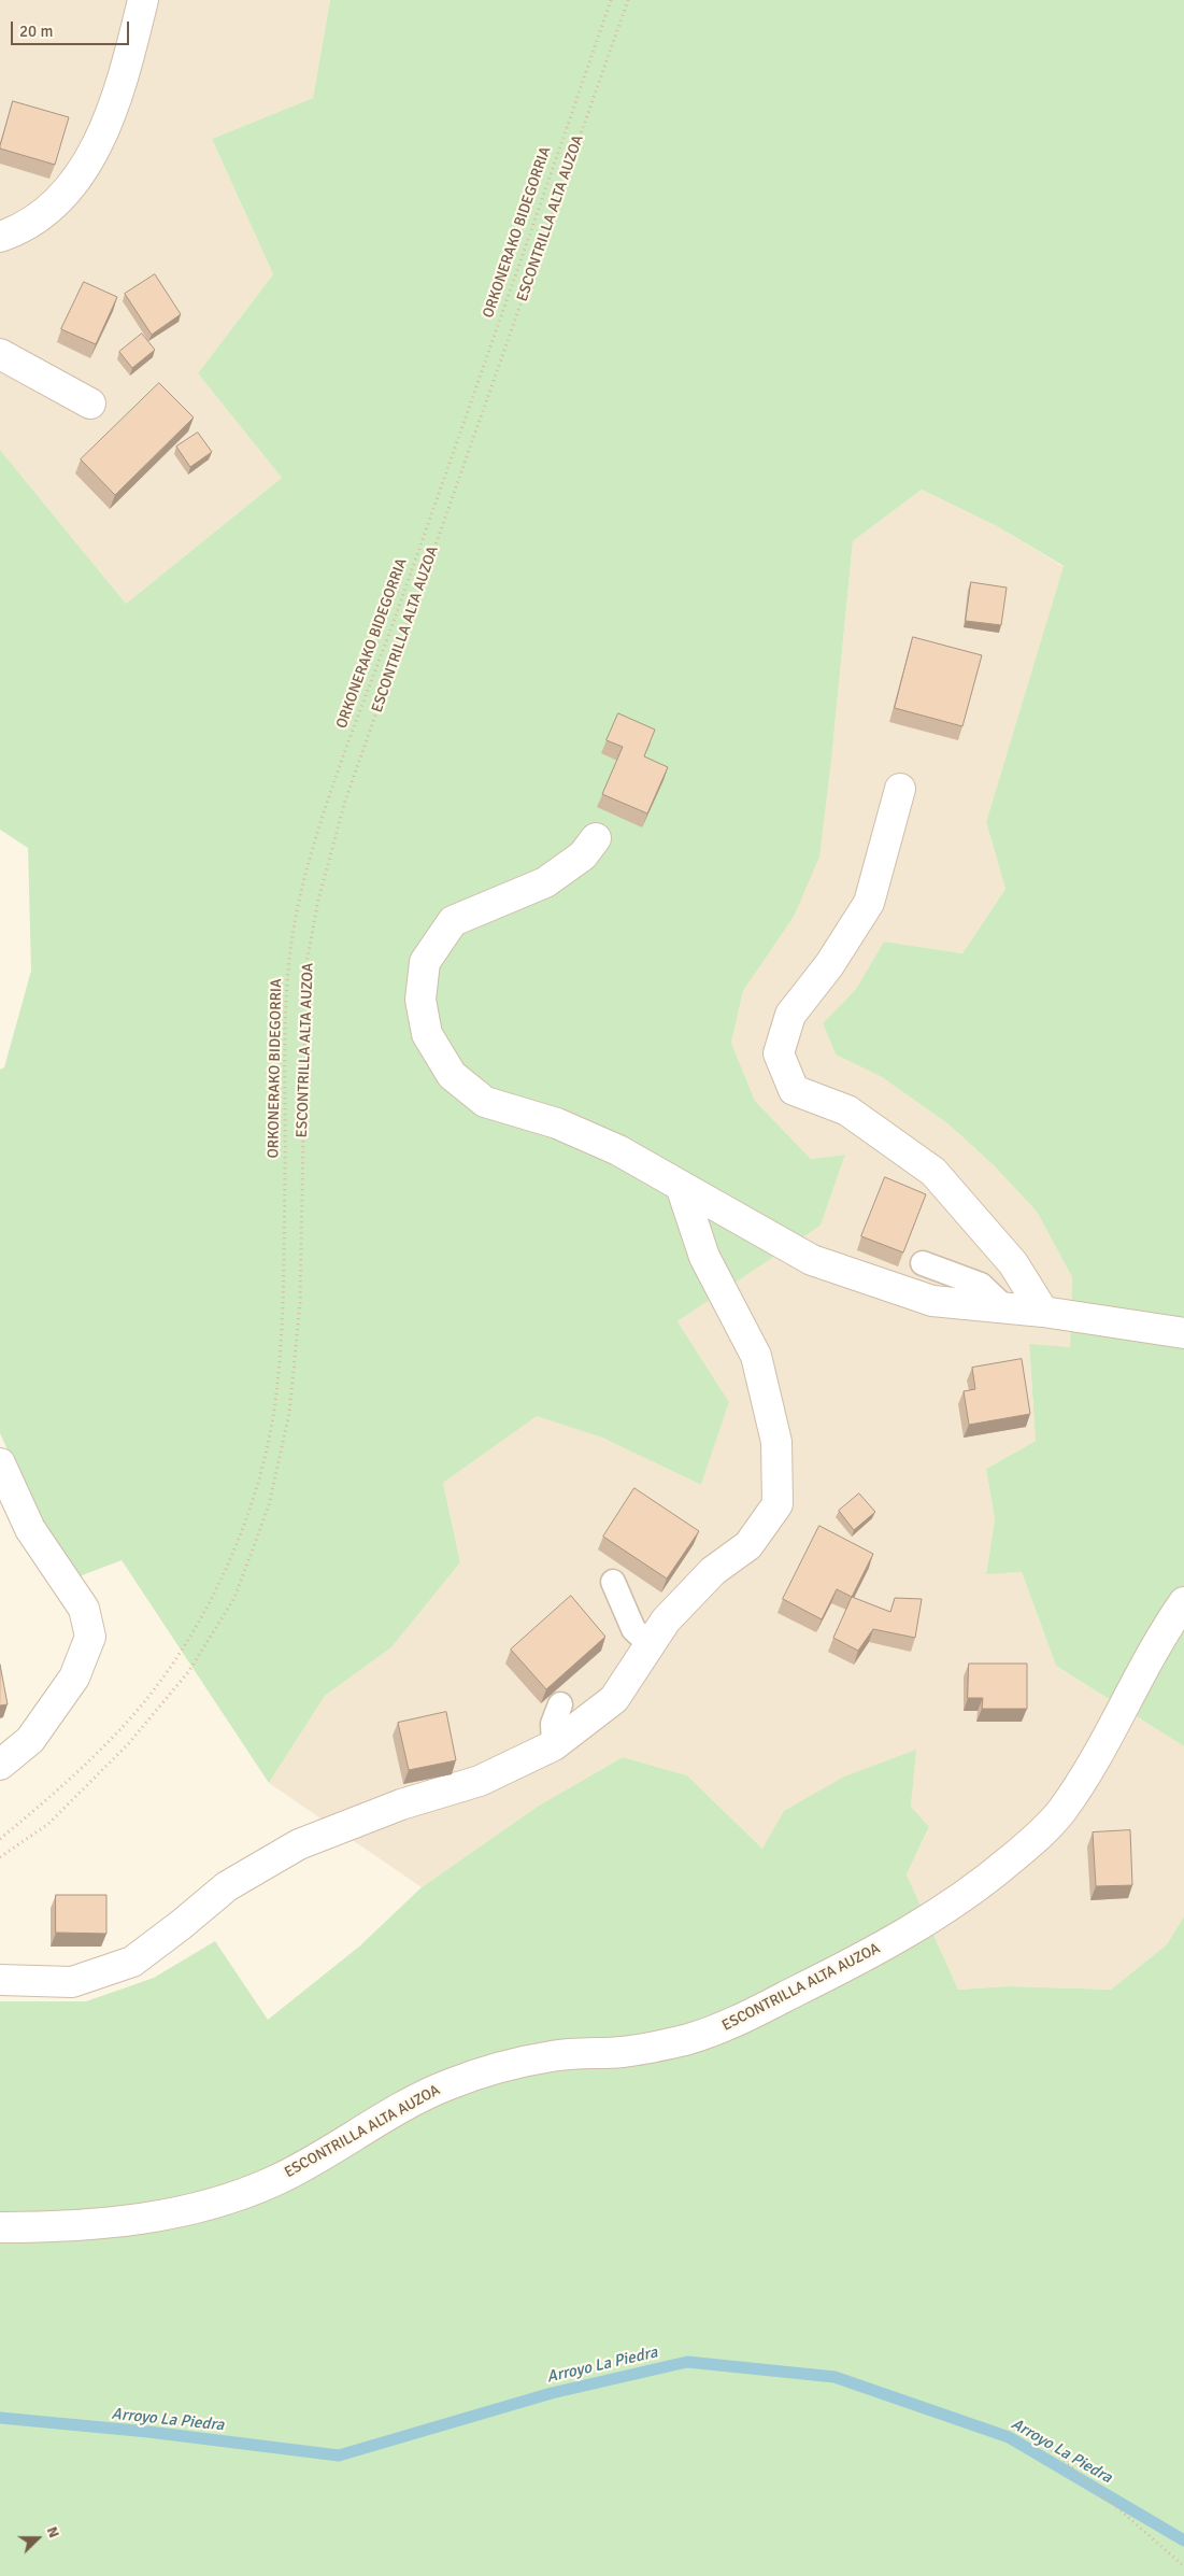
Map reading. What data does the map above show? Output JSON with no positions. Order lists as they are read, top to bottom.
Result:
{
  "streets": {
    "street": ["ESCONTRILLA ALTA AUZOA"],
    "path": ["ORKONERAKO BIDEGORRIA"]
  },
  "water": ["Arroyo La Piedra"],
  "scale_bar": "20 m",
  "north": "right"
}
